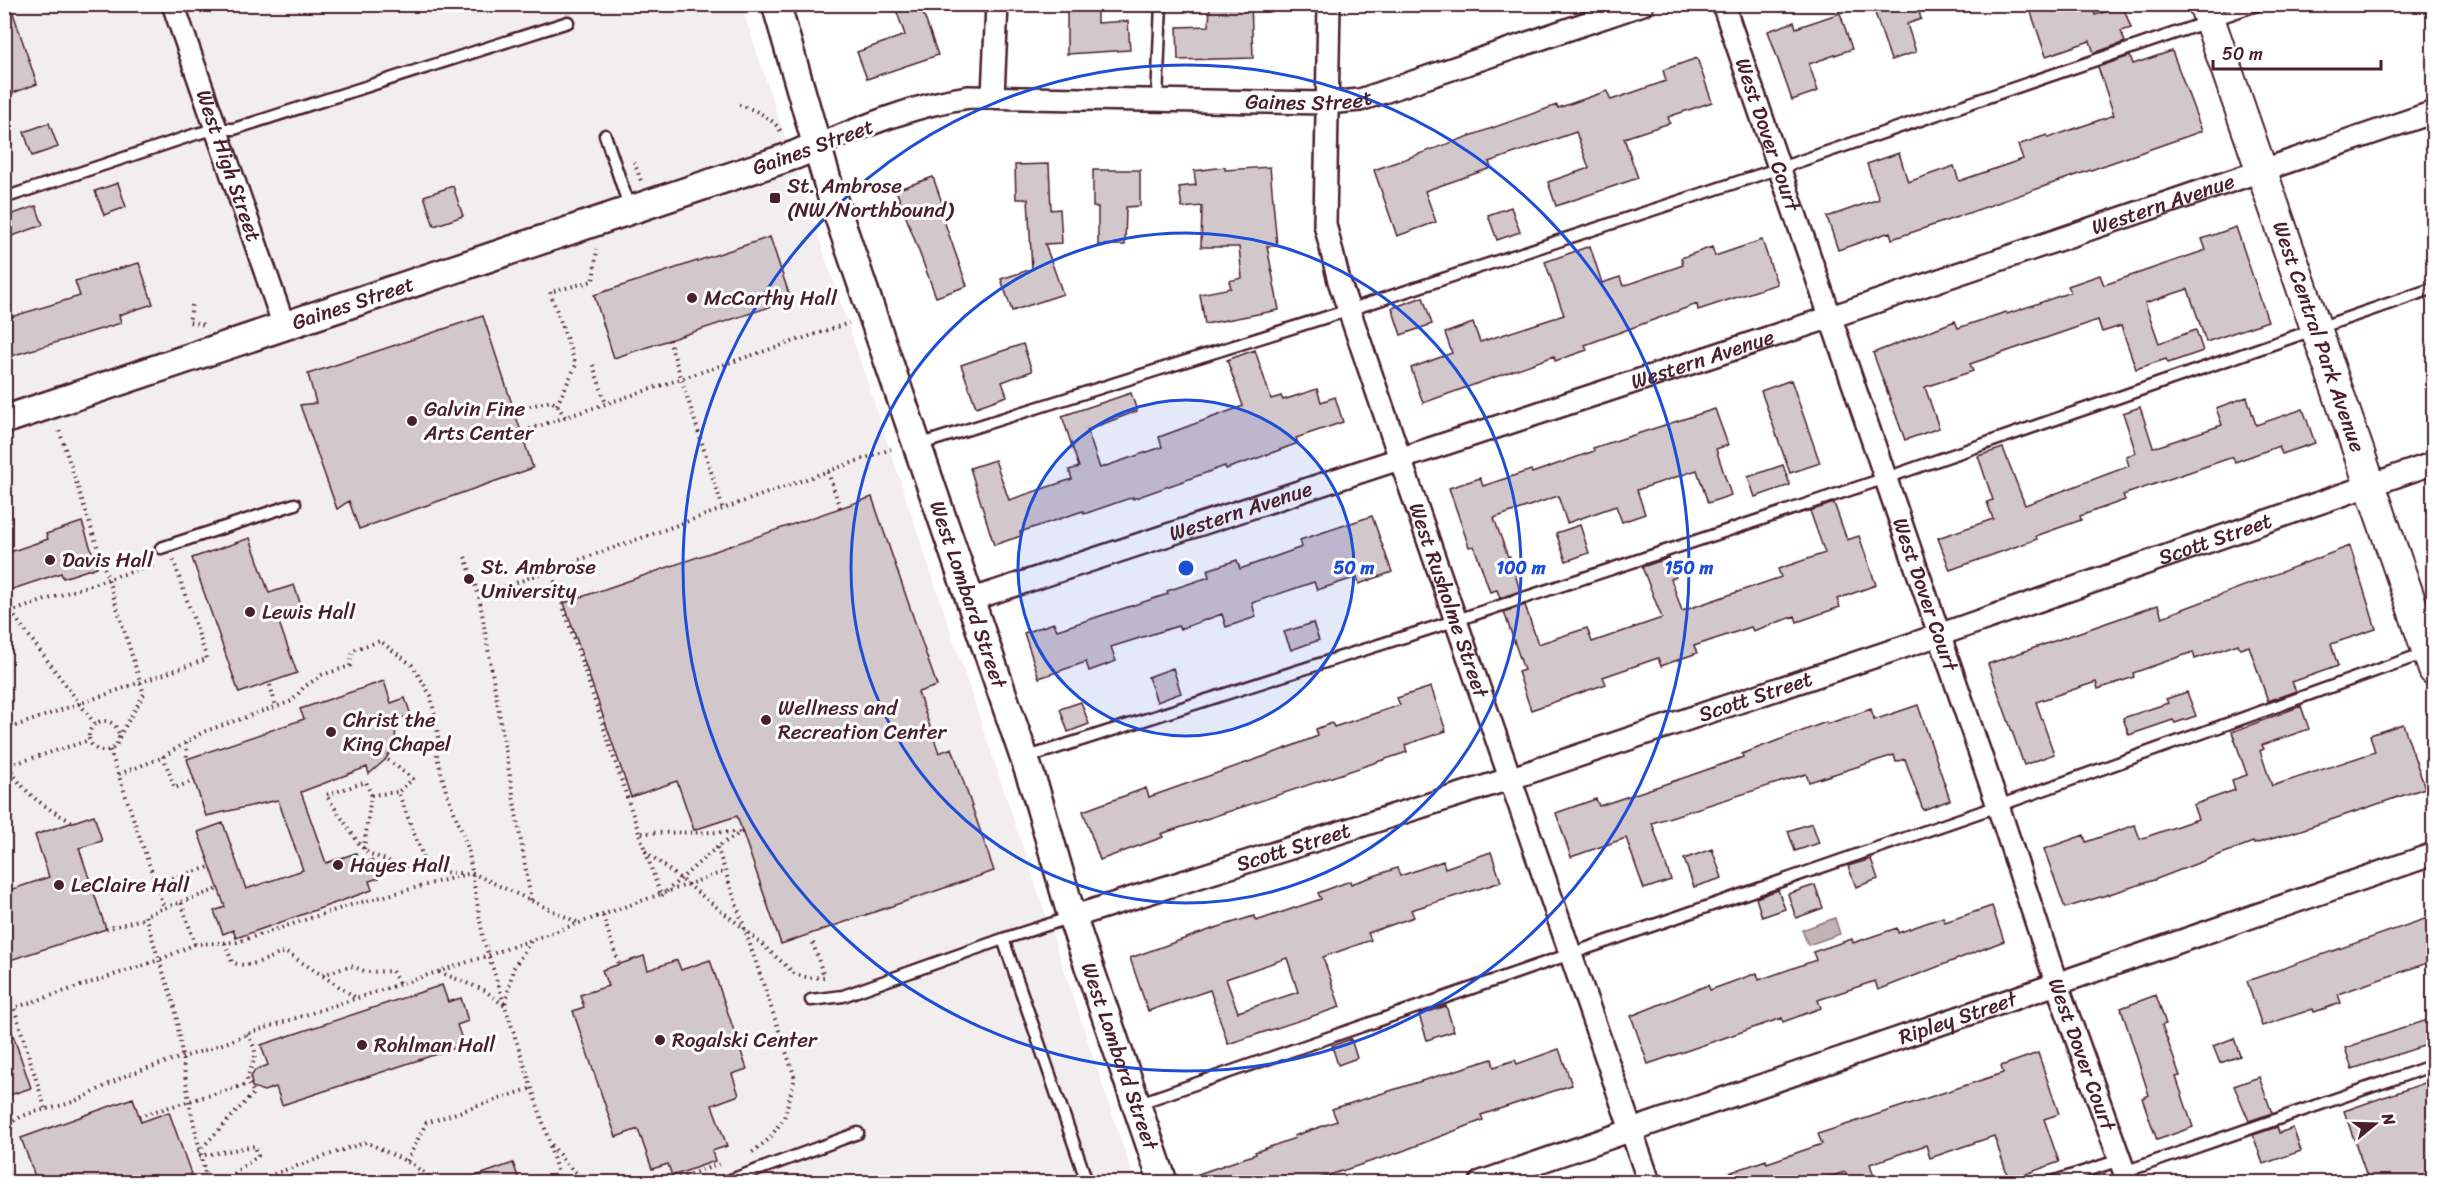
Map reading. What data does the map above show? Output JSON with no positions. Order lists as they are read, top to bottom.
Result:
{
  "streets": {
    "main road": ["West Central Park Avenue"],
    "street": [
      "Gaines Street",
      "West Dover Court",
      "West High Street",
      "Western Avenue",
      "Scott Street",
      "West Lombard Street",
      "West Rusholme Street",
      "Ripley Street"
    ]
  },
  "crossings": [
    ["Gaines Street", "West High Street"],
    ["Gaines Street", "West Lombard Street"],
    ["Gaines Street", "West Rusholme Street"],
    ["West Dover Court", "Western Avenue"],
    ["West Dover Court", "Scott Street"],
    ["West Dover Court", "Ripley Street"],
    ["Western Avenue", "West Central Park Avenue"],
    ["Western Avenue", "West Lombard Street"],
    ["Western Avenue", "West Rusholme Street"],
    ["West Central Park Avenue", "Scott Street"],
    ["Scott Street", "West Lombard Street"],
    ["Scott Street", "West Rusholme Street"],
    ["West Rusholme Street", "Ripley Street"]
  ],
  "places": {
    "transit": ["St. Ambrose (NW/Northbound)"],
    "other": [
      "McCarthy Hall",
      "Galvin Fine Arts Center",
      "Davis Hall",
      "St. Ambrose University",
      "Lewis Hall",
      "Wellness and Recreation Center",
      "Christ the King Chapel",
      "Hayes Hall",
      "LeClaire Hall",
      "Rogalski Center",
      "Rohlman Hall"
    ]
  },
  "scale_bar": "50 m",
  "north": "right",
  "rings": ["50 m", "100 m", "150 m"]
}
